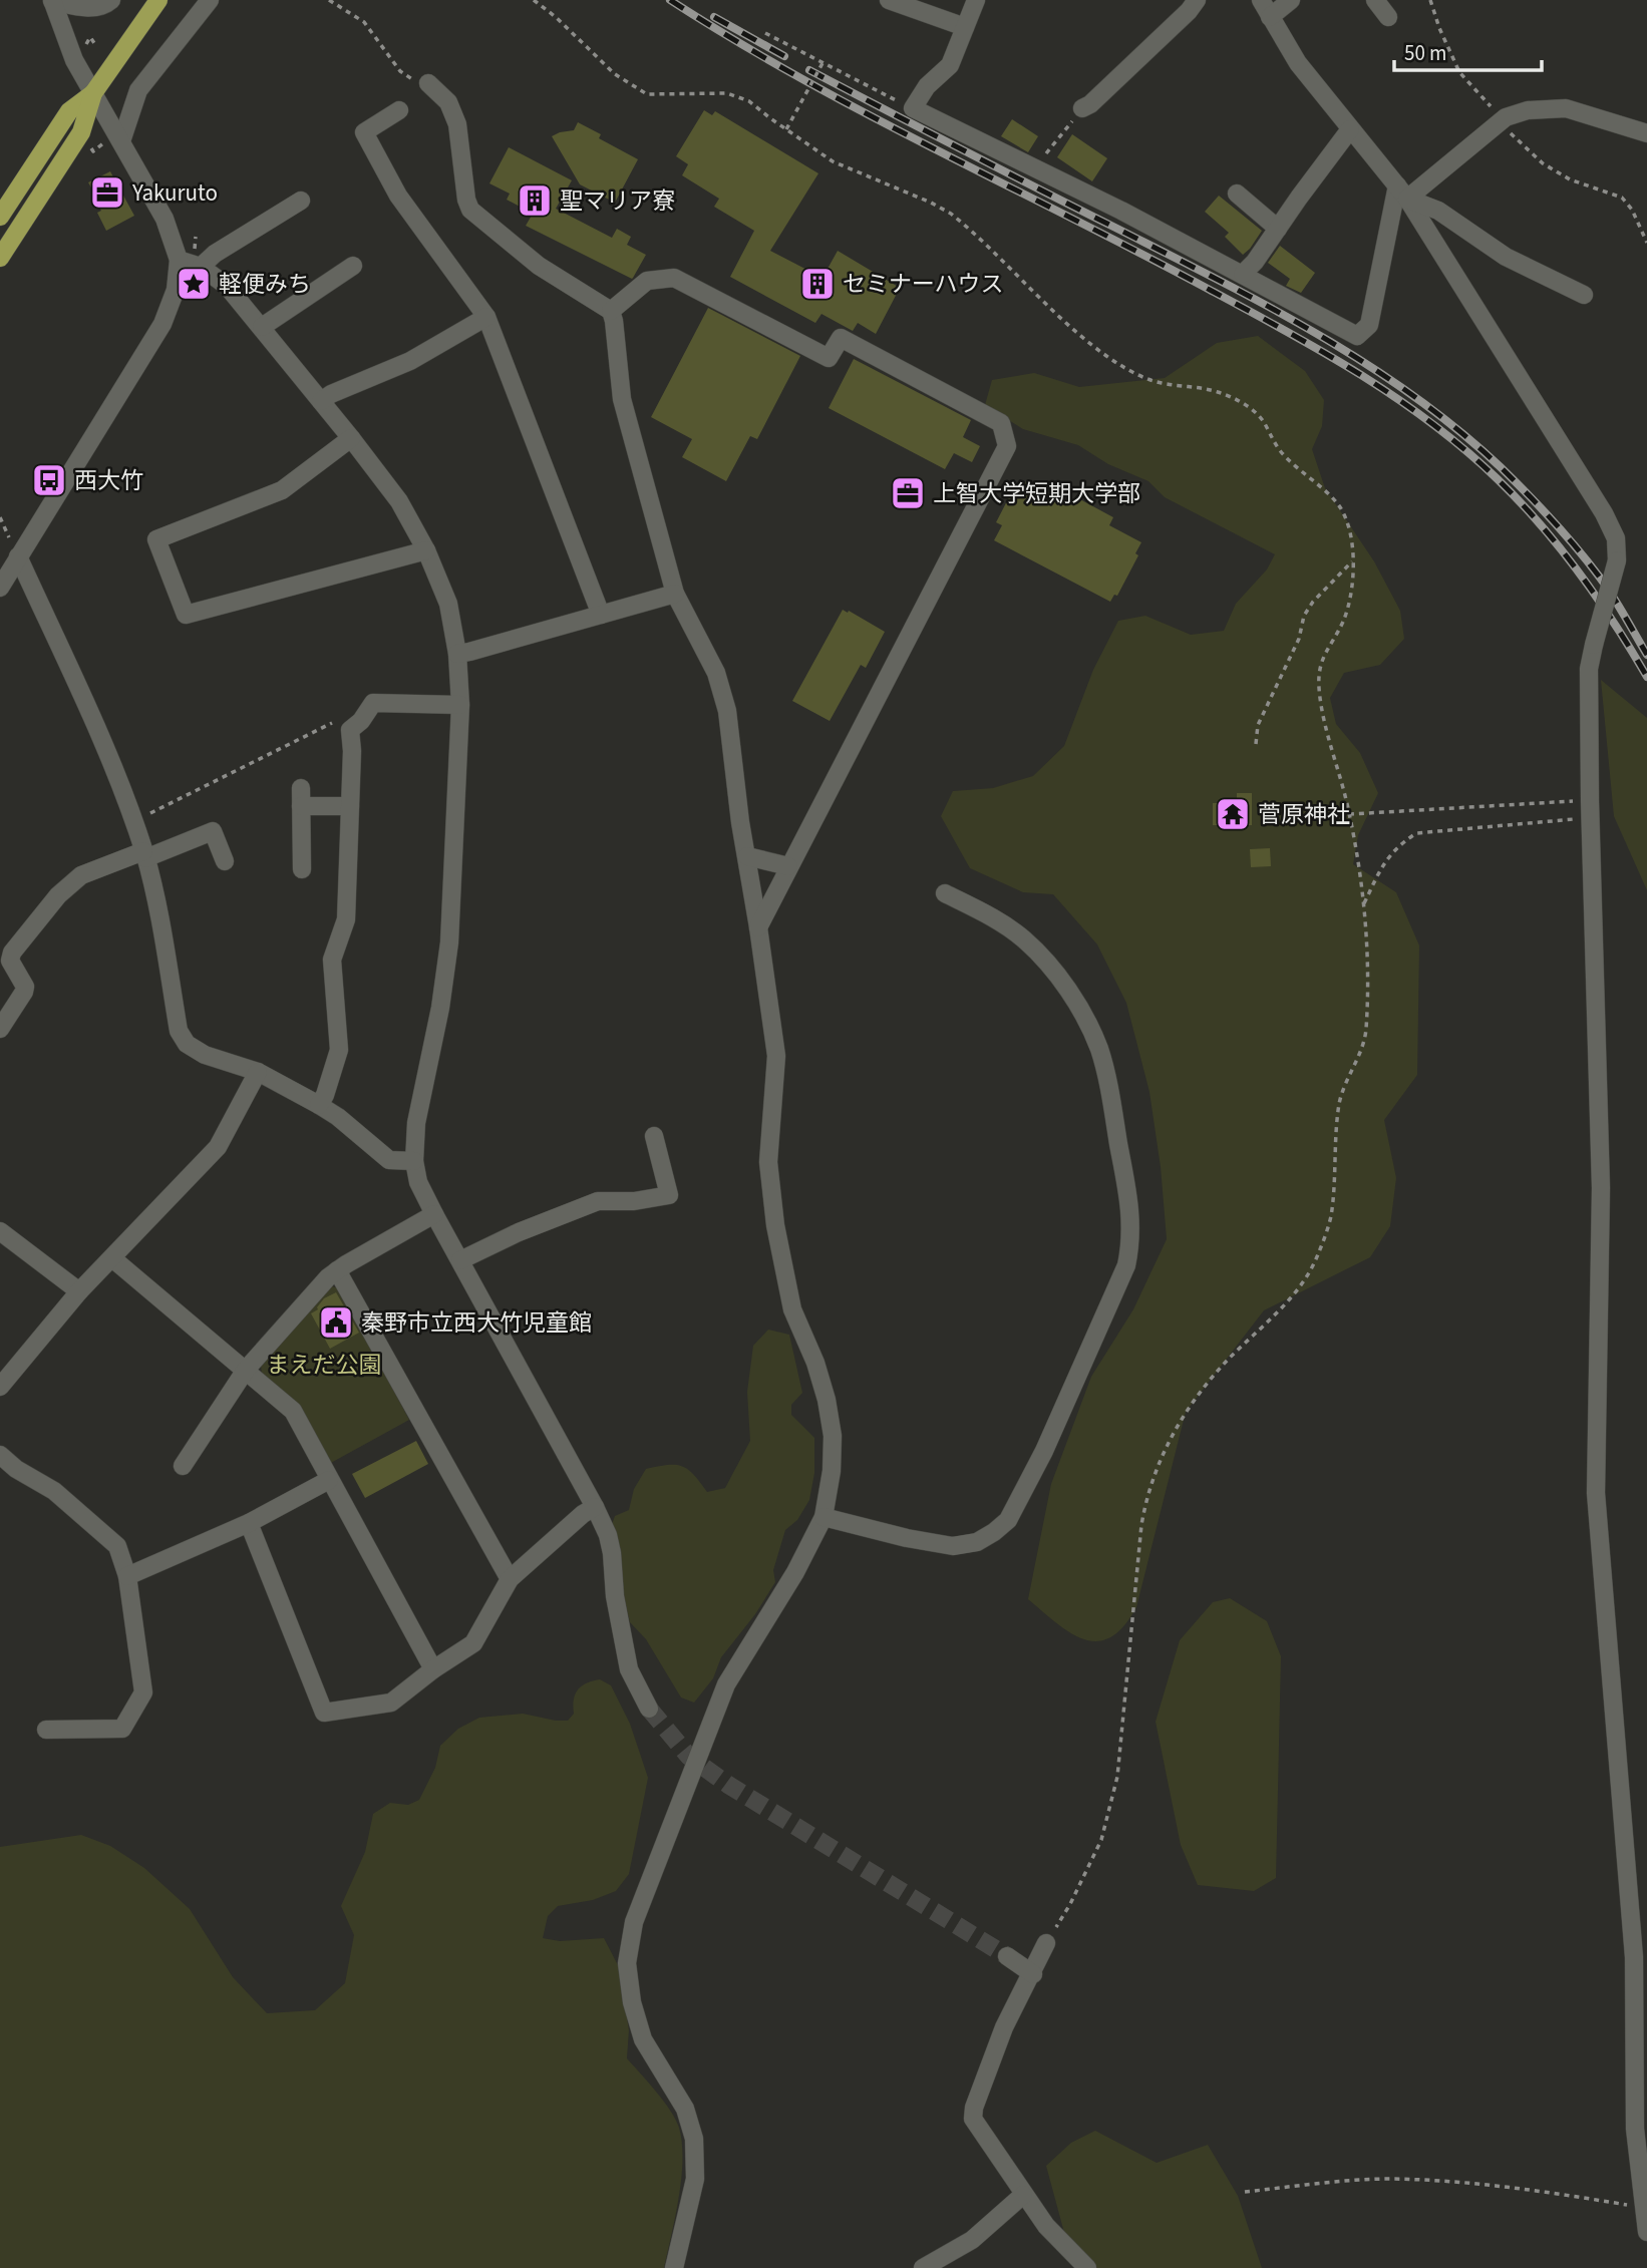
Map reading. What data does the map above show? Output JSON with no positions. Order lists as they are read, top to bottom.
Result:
{
  "parks": ["まえだ公園"],
  "places": {
    "office": ["Yakuruto", "上智大学短期大学部"],
    "building": ["聖マリア寮", "セミナーハウス"],
    "place": ["軽便みち"],
    "bus stop": ["西大竹"],
    "temple": ["菅原神社"],
    "public building": ["秦野市立西大竹児童館"]
  },
  "scale_bar": "50 m"
}
